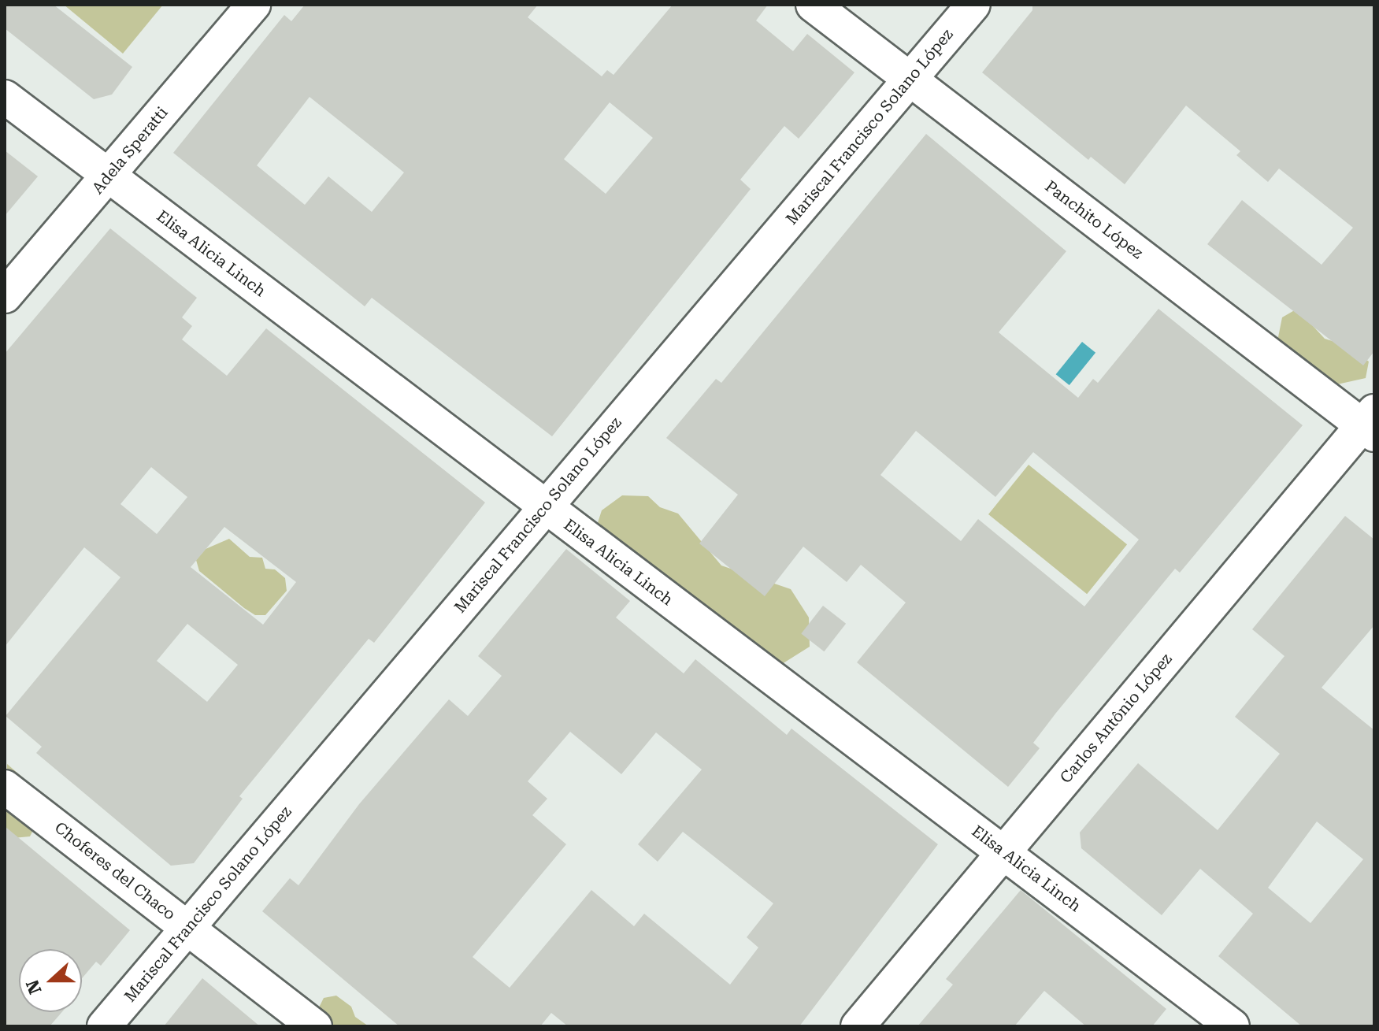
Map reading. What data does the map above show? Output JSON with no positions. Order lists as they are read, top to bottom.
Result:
{
  "streets": {
    "street": [
      "Mariscal Francisco Solano López",
      "Adela Speratti",
      "Panchito López",
      "Elisa Alicia Linch",
      "Carlos Antônio López",
      "Choferes del Chaco"
    ]
  },
  "crossings": [
    ["Mariscal Francisco Solano López", "Panchito López"],
    ["Mariscal Francisco Solano López", "Elisa Alicia Linch"],
    ["Mariscal Francisco Solano López", "Choferes del Chaco"],
    ["Adela Speratti", "Elisa Alicia Linch"],
    ["Panchito López", "Carlos Antônio López"],
    ["Elisa Alicia Linch", "Carlos Antônio López"]
  ],
  "north": "left"
}
